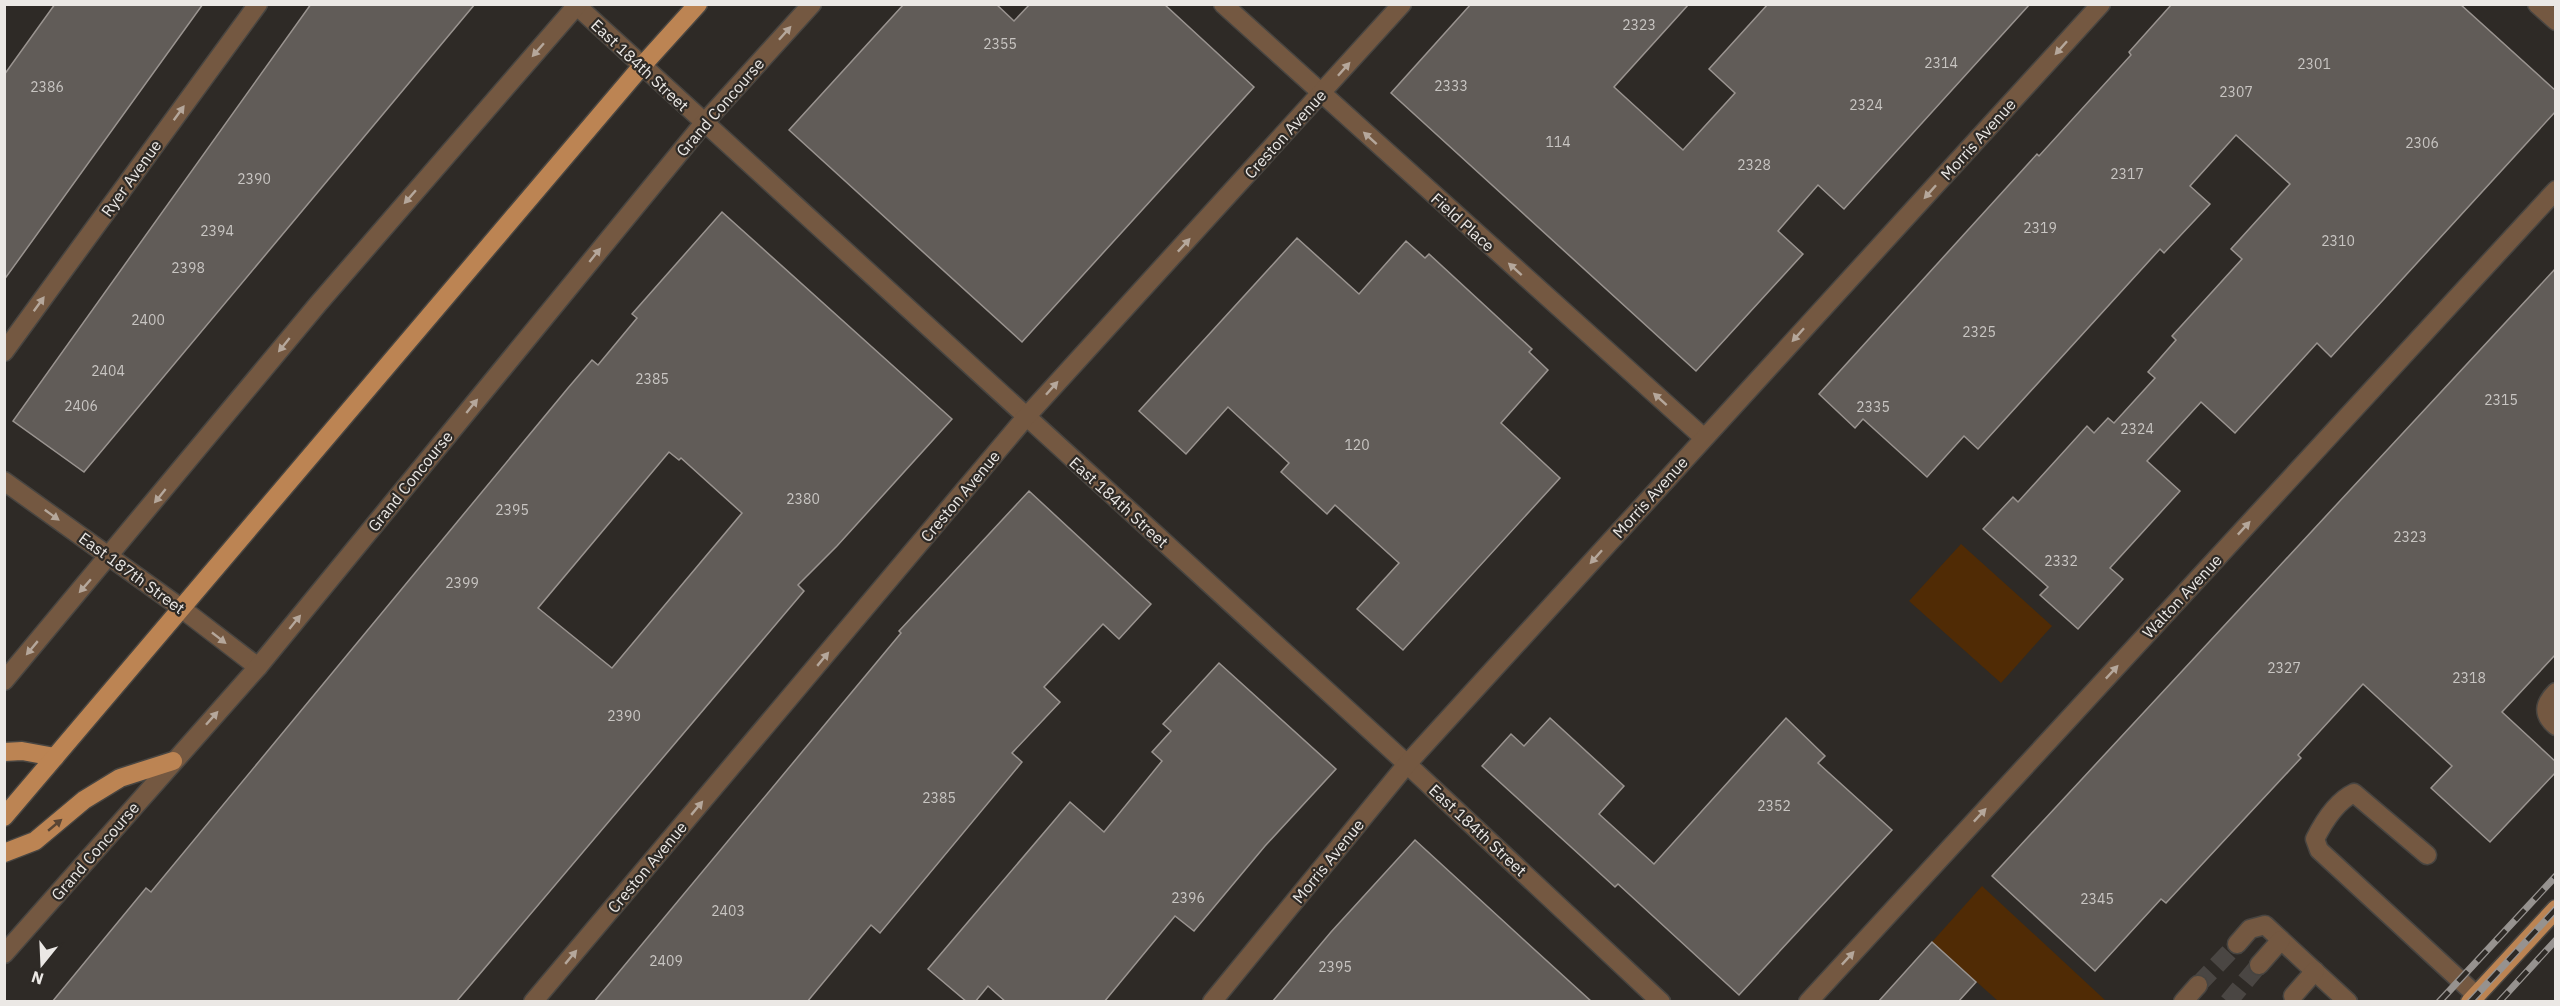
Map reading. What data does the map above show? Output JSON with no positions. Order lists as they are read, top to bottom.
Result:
{
  "streets": {
    "street": [
      "East 184th Street",
      "Grand Concourse",
      "Creston Avenue",
      "Morris Avenue",
      "Ryer Avenue",
      "Field Place",
      "East 187th Street",
      "Walton Avenue"
    ]
  },
  "crossings": [
    ["East 184th Street", "Grand Concourse"],
    ["East 184th Street", "Creston Avenue"],
    ["East 184th Street", "Morris Avenue"],
    ["Grand Concourse", "East 187th Street"],
    ["Creston Avenue", "Field Place"],
    ["Morris Avenue", "Field Place"]
  ],
  "one_way": [
    "Grand Concourse",
    "Creston Avenue",
    "Morris Avenue",
    "Ryer Avenue",
    "Field Place",
    "East 187th Street",
    "Walton Avenue"
  ],
  "house_numbers": [
    "2323",
    "2355",
    "2314",
    "2301",
    "2333",
    "2386",
    "2307",
    "2324",
    "114",
    "2306",
    "2328",
    "2317",
    "2390",
    "2319",
    "2394",
    "2310",
    "2398",
    "2400",
    "2325",
    "2404",
    "2385",
    "2315",
    "2406",
    "2335",
    "2324",
    "120",
    "2380",
    "2395",
    "2323",
    "2332",
    "2399",
    "2327",
    "2318",
    "2390",
    "2385",
    "2352",
    "2396",
    "2345",
    "2403",
    "2409",
    "2395"
  ],
  "north": "bottom"
}
